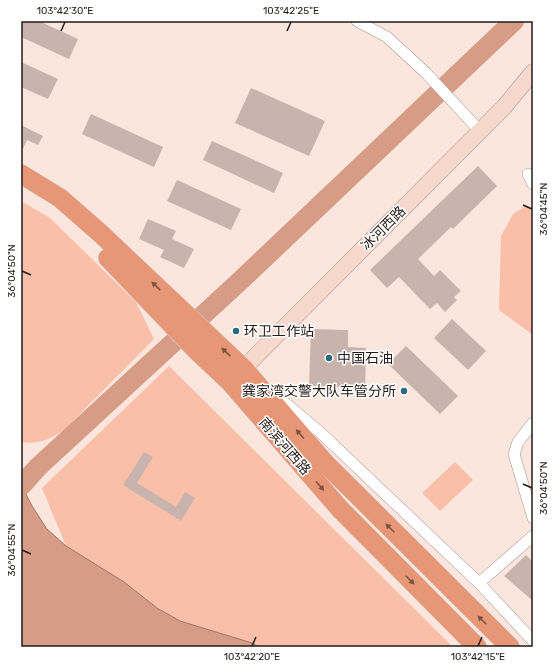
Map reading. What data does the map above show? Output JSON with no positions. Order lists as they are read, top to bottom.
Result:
{
  "streets": {
    "highway": ["南滨河西路"],
    "main road": ["冰河西路"]
  },
  "crossings": [
    ["冰河西路", "南滨河西路"]
  ],
  "places": ["环卫工作站", "中国石油", "龚家湾交警大队车管分所"],
  "coordinates": [
    "103°42'30\"E",
    "103°42'25\"E",
    "36°04'45\"N",
    "36°04'50\"N",
    "36°04'55\"N",
    "103°42'20\"E",
    "103°42'15\"E"
  ]
}
